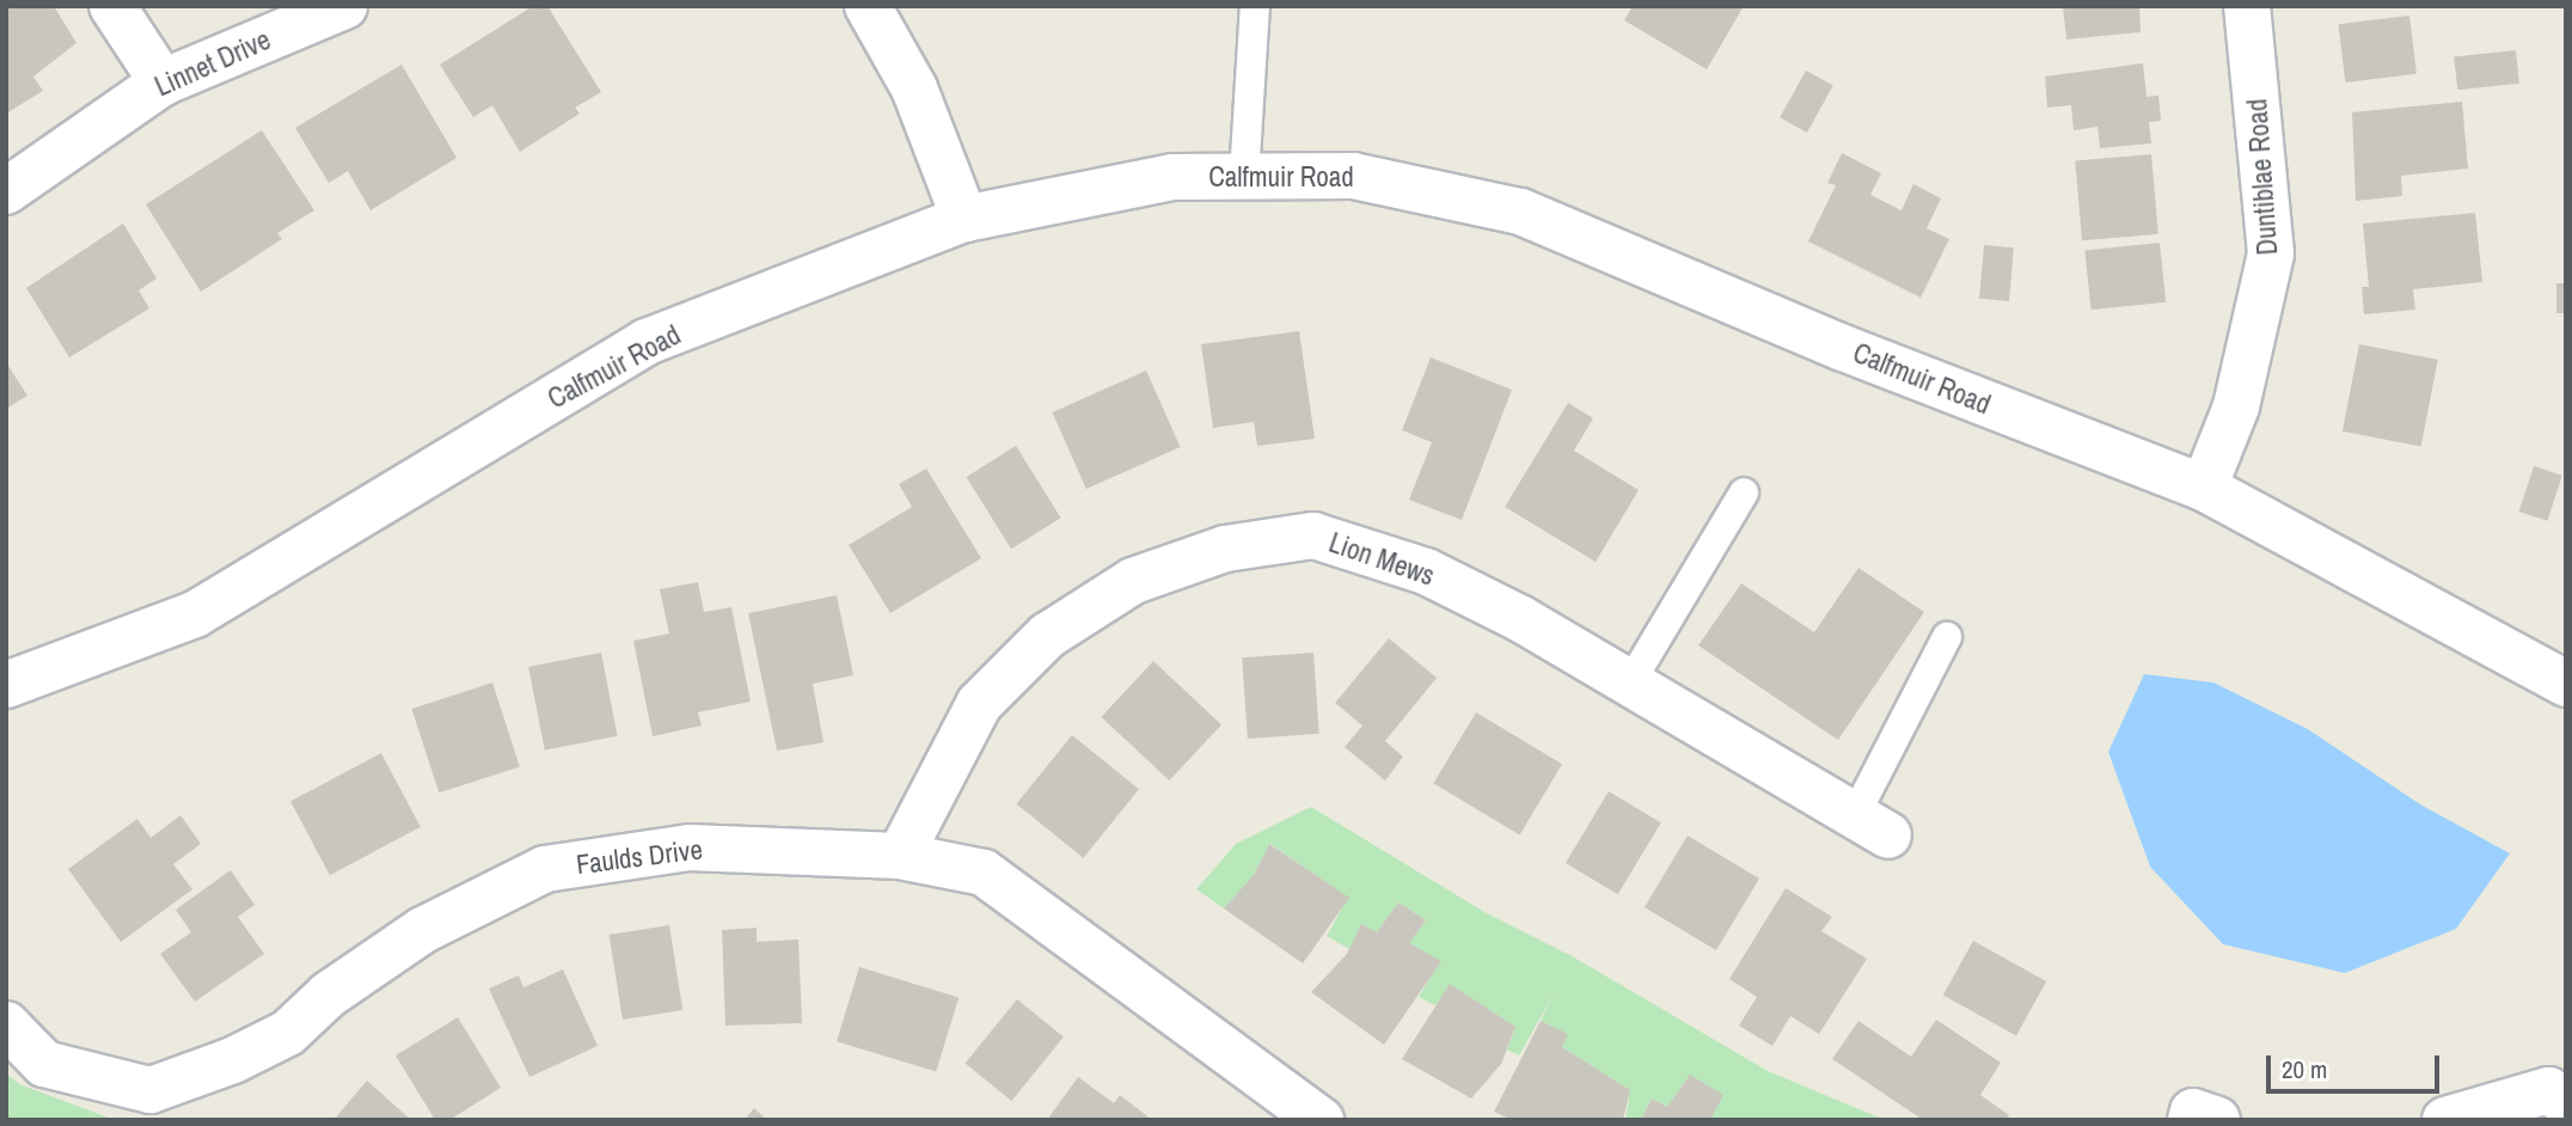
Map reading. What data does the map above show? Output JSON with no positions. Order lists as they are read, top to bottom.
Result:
{
  "streets": {
    "street": [
      "Linnet Drive",
      "Calfmuir Road",
      "Duntiblae Road",
      "Lion Mews",
      "Faulds Drive"
    ]
  },
  "crossings": [
    ["Calfmuir Road", "Duntiblae Road"],
    ["Lion Mews", "Faulds Drive"]
  ],
  "scale_bar": "20 m"
}
